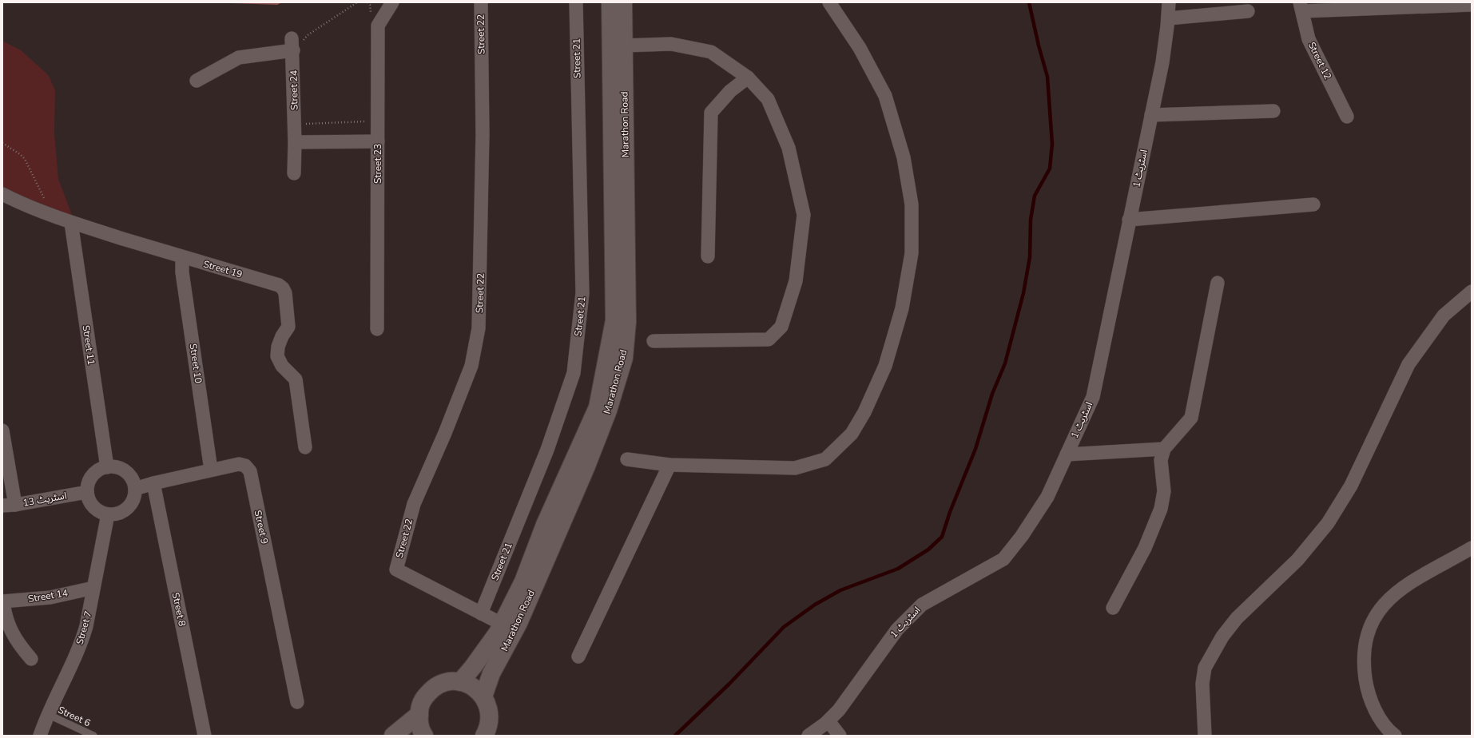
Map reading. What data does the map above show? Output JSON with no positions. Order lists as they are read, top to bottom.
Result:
{
  "streets": {
    "main road": ["Marathon Road"],
    "street": [
      "Street 22",
      "Street 21",
      "Street 12",
      "Street 24",
      "Street 23",
      "اسٹریٹ 1",
      "Street 19",
      "Street 11",
      "Street 10",
      "اسٹریٹ 13",
      "Street 9",
      "Street 14",
      "Street 8",
      "Street 7"
    ],
    "lane": ["Street 6"]
  },
  "crossings": [
    ["Street 22", "Street 21"],
    ["Street 19", "Street 11"],
    ["Street 19", "Street 10"],
    ["Street 11", "اسٹریٹ 13"],
    ["Street 11", "Street 9"],
    ["Street 11", "Street 7"],
    ["Street 10", "Street 9"],
    ["اسٹریٹ 13", "Street 9"],
    ["اسٹریٹ 13", "Street 7"],
    ["Street 9", "Street 8"],
    ["Street 9", "Street 7"],
    ["Street 14", "Street 7"],
    ["Street 7", "Street 6"]
  ]
}
